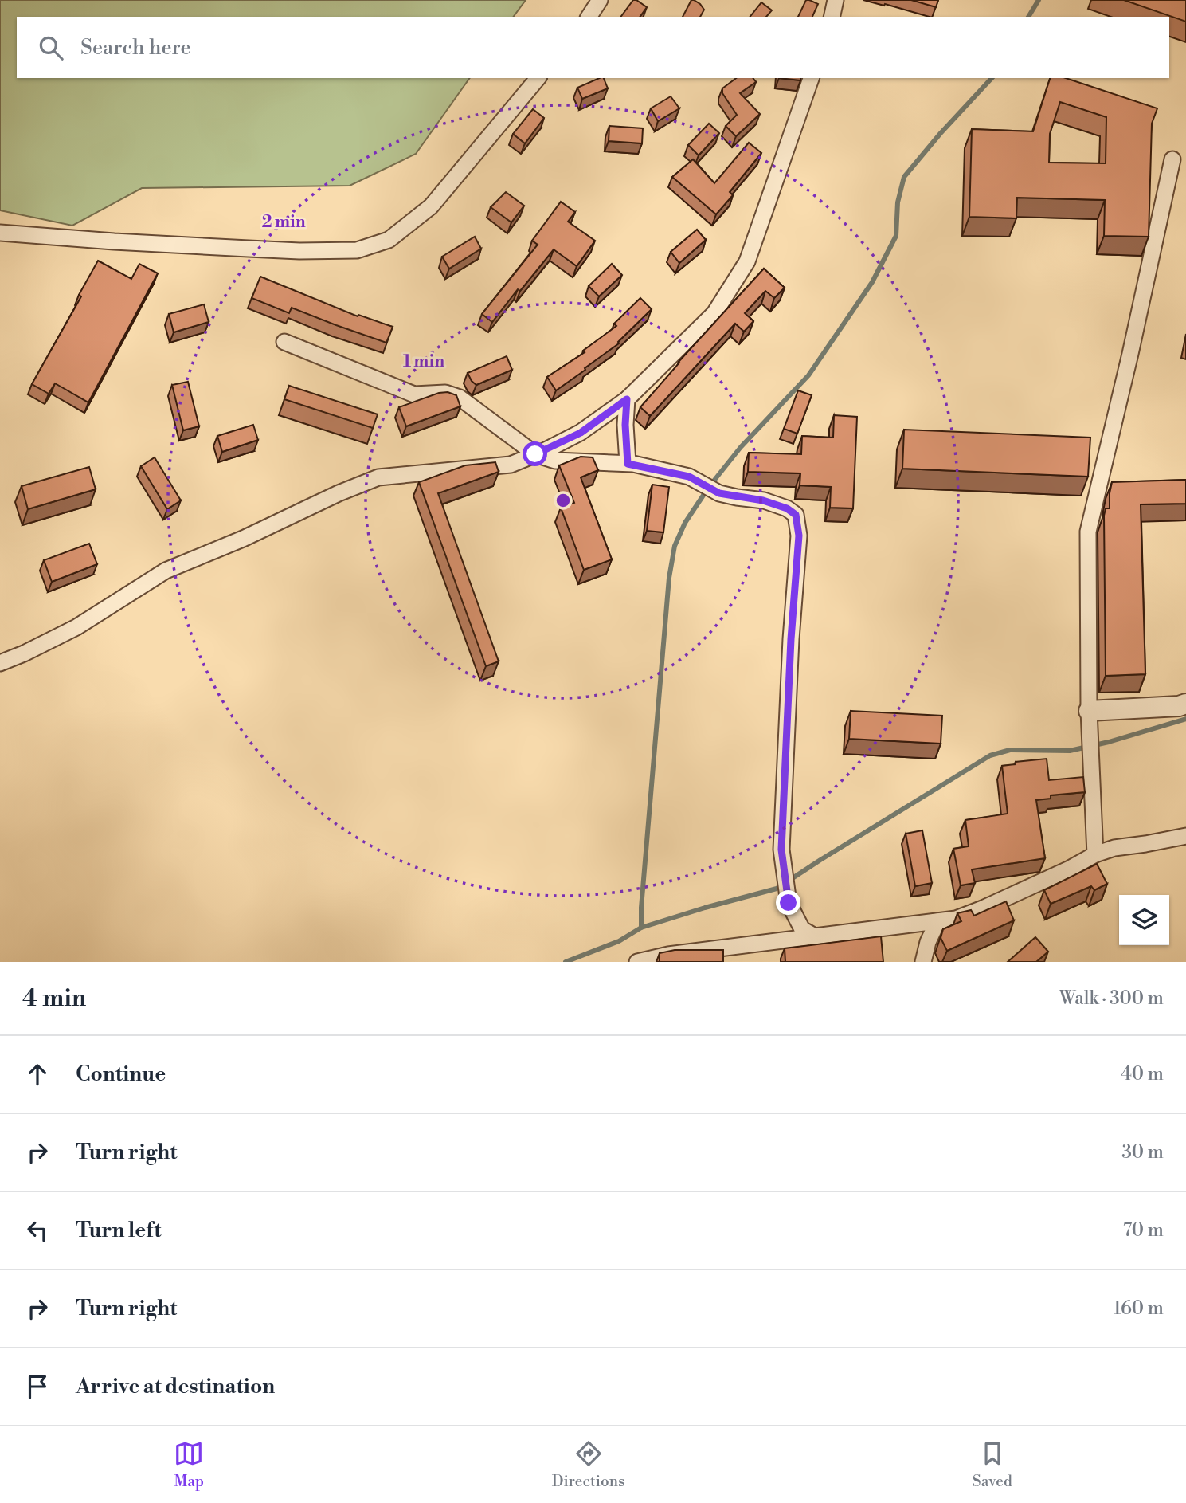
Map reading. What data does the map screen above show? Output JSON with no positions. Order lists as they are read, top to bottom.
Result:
{
  "page": {
    "search": "Search here",
    "heading": ["4 min", "Walk · 300 m"],
    "list": [
      ["Continue", "40 m"],
      ["Turn right", "30 m"],
      ["Turn left", "70 m"],
      ["Turn right", "160 m"],
      "Arrive at destination"
    ],
    "nav": ["Map", "Directions", "Saved"]
  },
  "rings": ["2 min", "1 min"]
}
